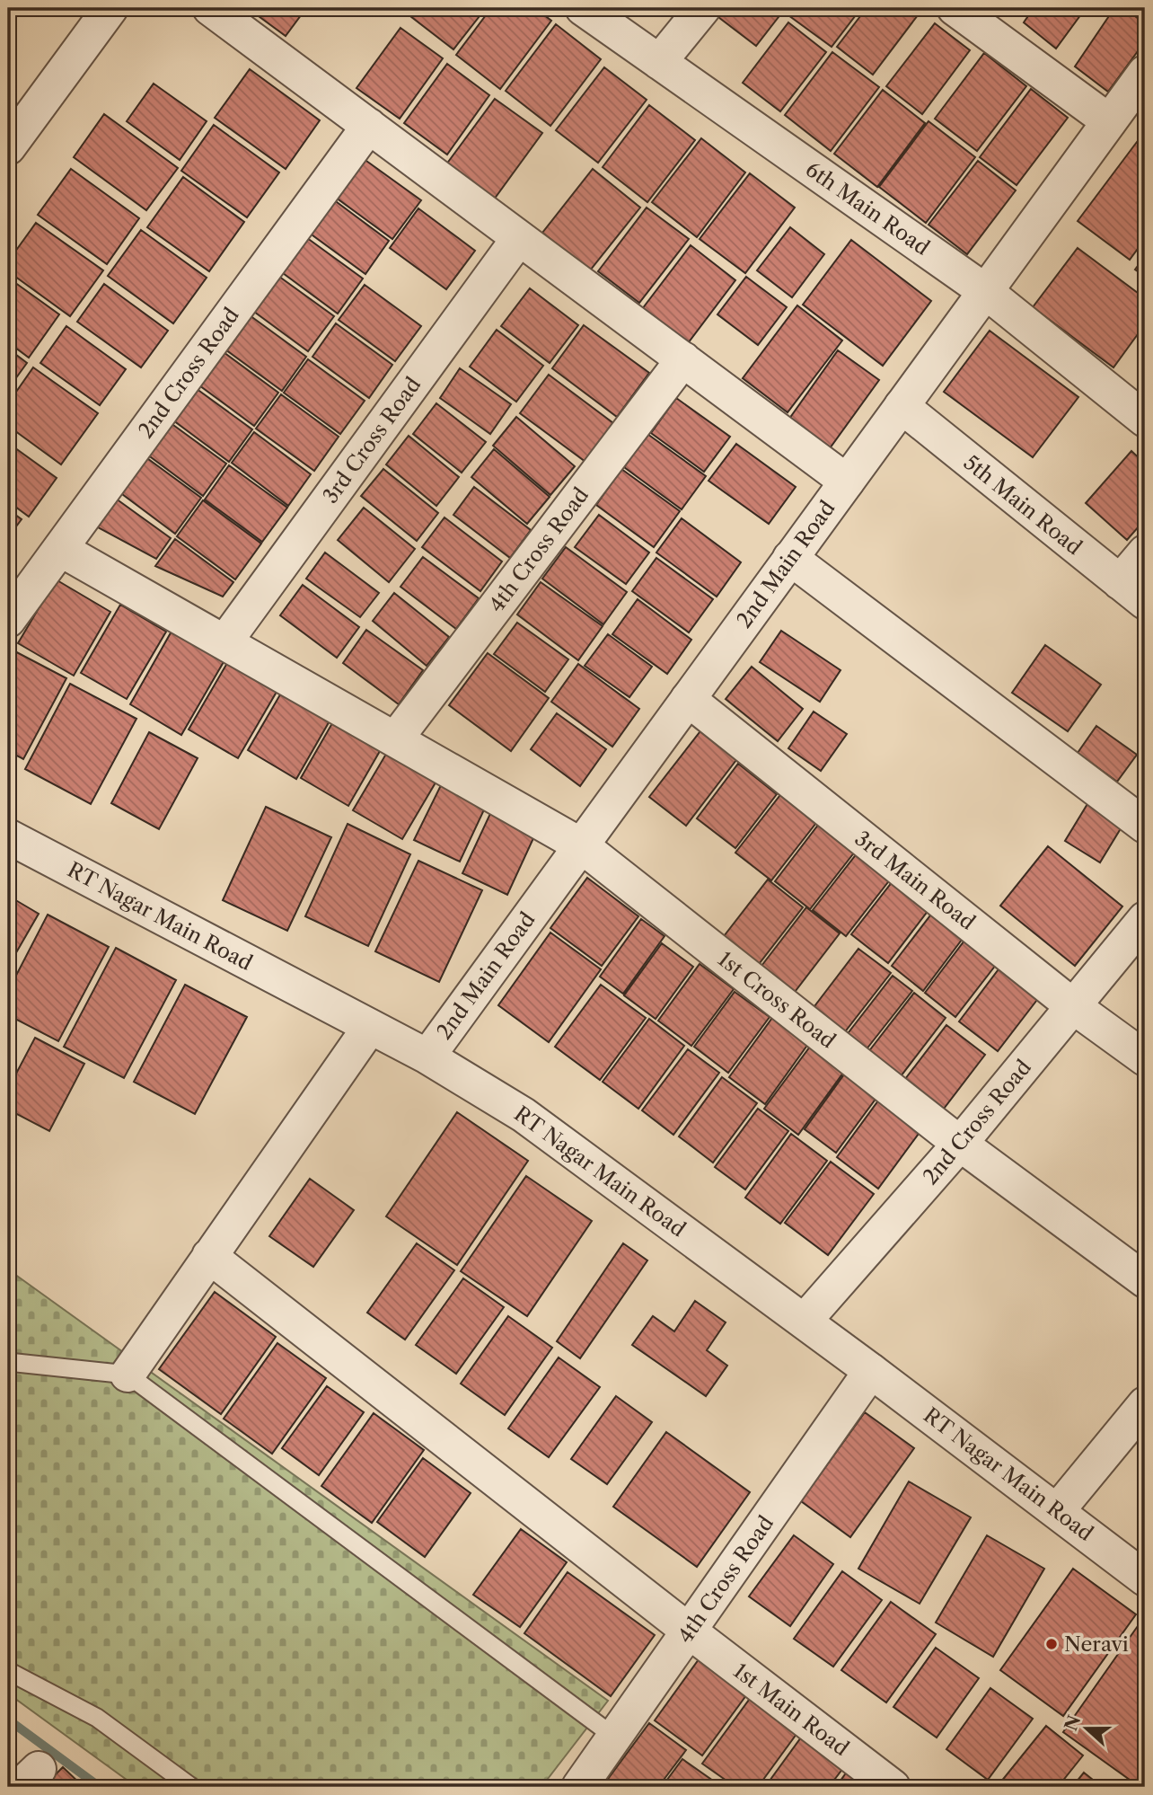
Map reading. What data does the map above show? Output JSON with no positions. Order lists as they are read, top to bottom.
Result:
{
  "streets": {
    "street": [
      "6th Main Road",
      "2nd Cross Road",
      "3rd Cross Road",
      "5th Main Road",
      "4th Cross Road",
      "2nd Main Road",
      "3rd Main Road",
      "RT Nagar Main Road",
      "1st Cross Road",
      "1st Main Road"
    ]
  },
  "crossings": [
    ["6th Main Road", "2nd Main Road"],
    ["2nd Cross Road", "3rd Main Road"],
    ["2nd Cross Road", "RT Nagar Main Road"],
    ["2nd Cross Road", "1st Cross Road"],
    ["3rd Cross Road", "1st Cross Road"],
    ["5th Main Road", "2nd Main Road"],
    ["4th Cross Road", "RT Nagar Main Road"],
    ["4th Cross Road", "1st Cross Road"],
    ["4th Cross Road", "1st Main Road"],
    ["2nd Main Road", "3rd Main Road"],
    ["2nd Main Road", "RT Nagar Main Road"],
    ["2nd Main Road", "1st Cross Road"]
  ],
  "places": ["Neravi"],
  "north": "left"
}
